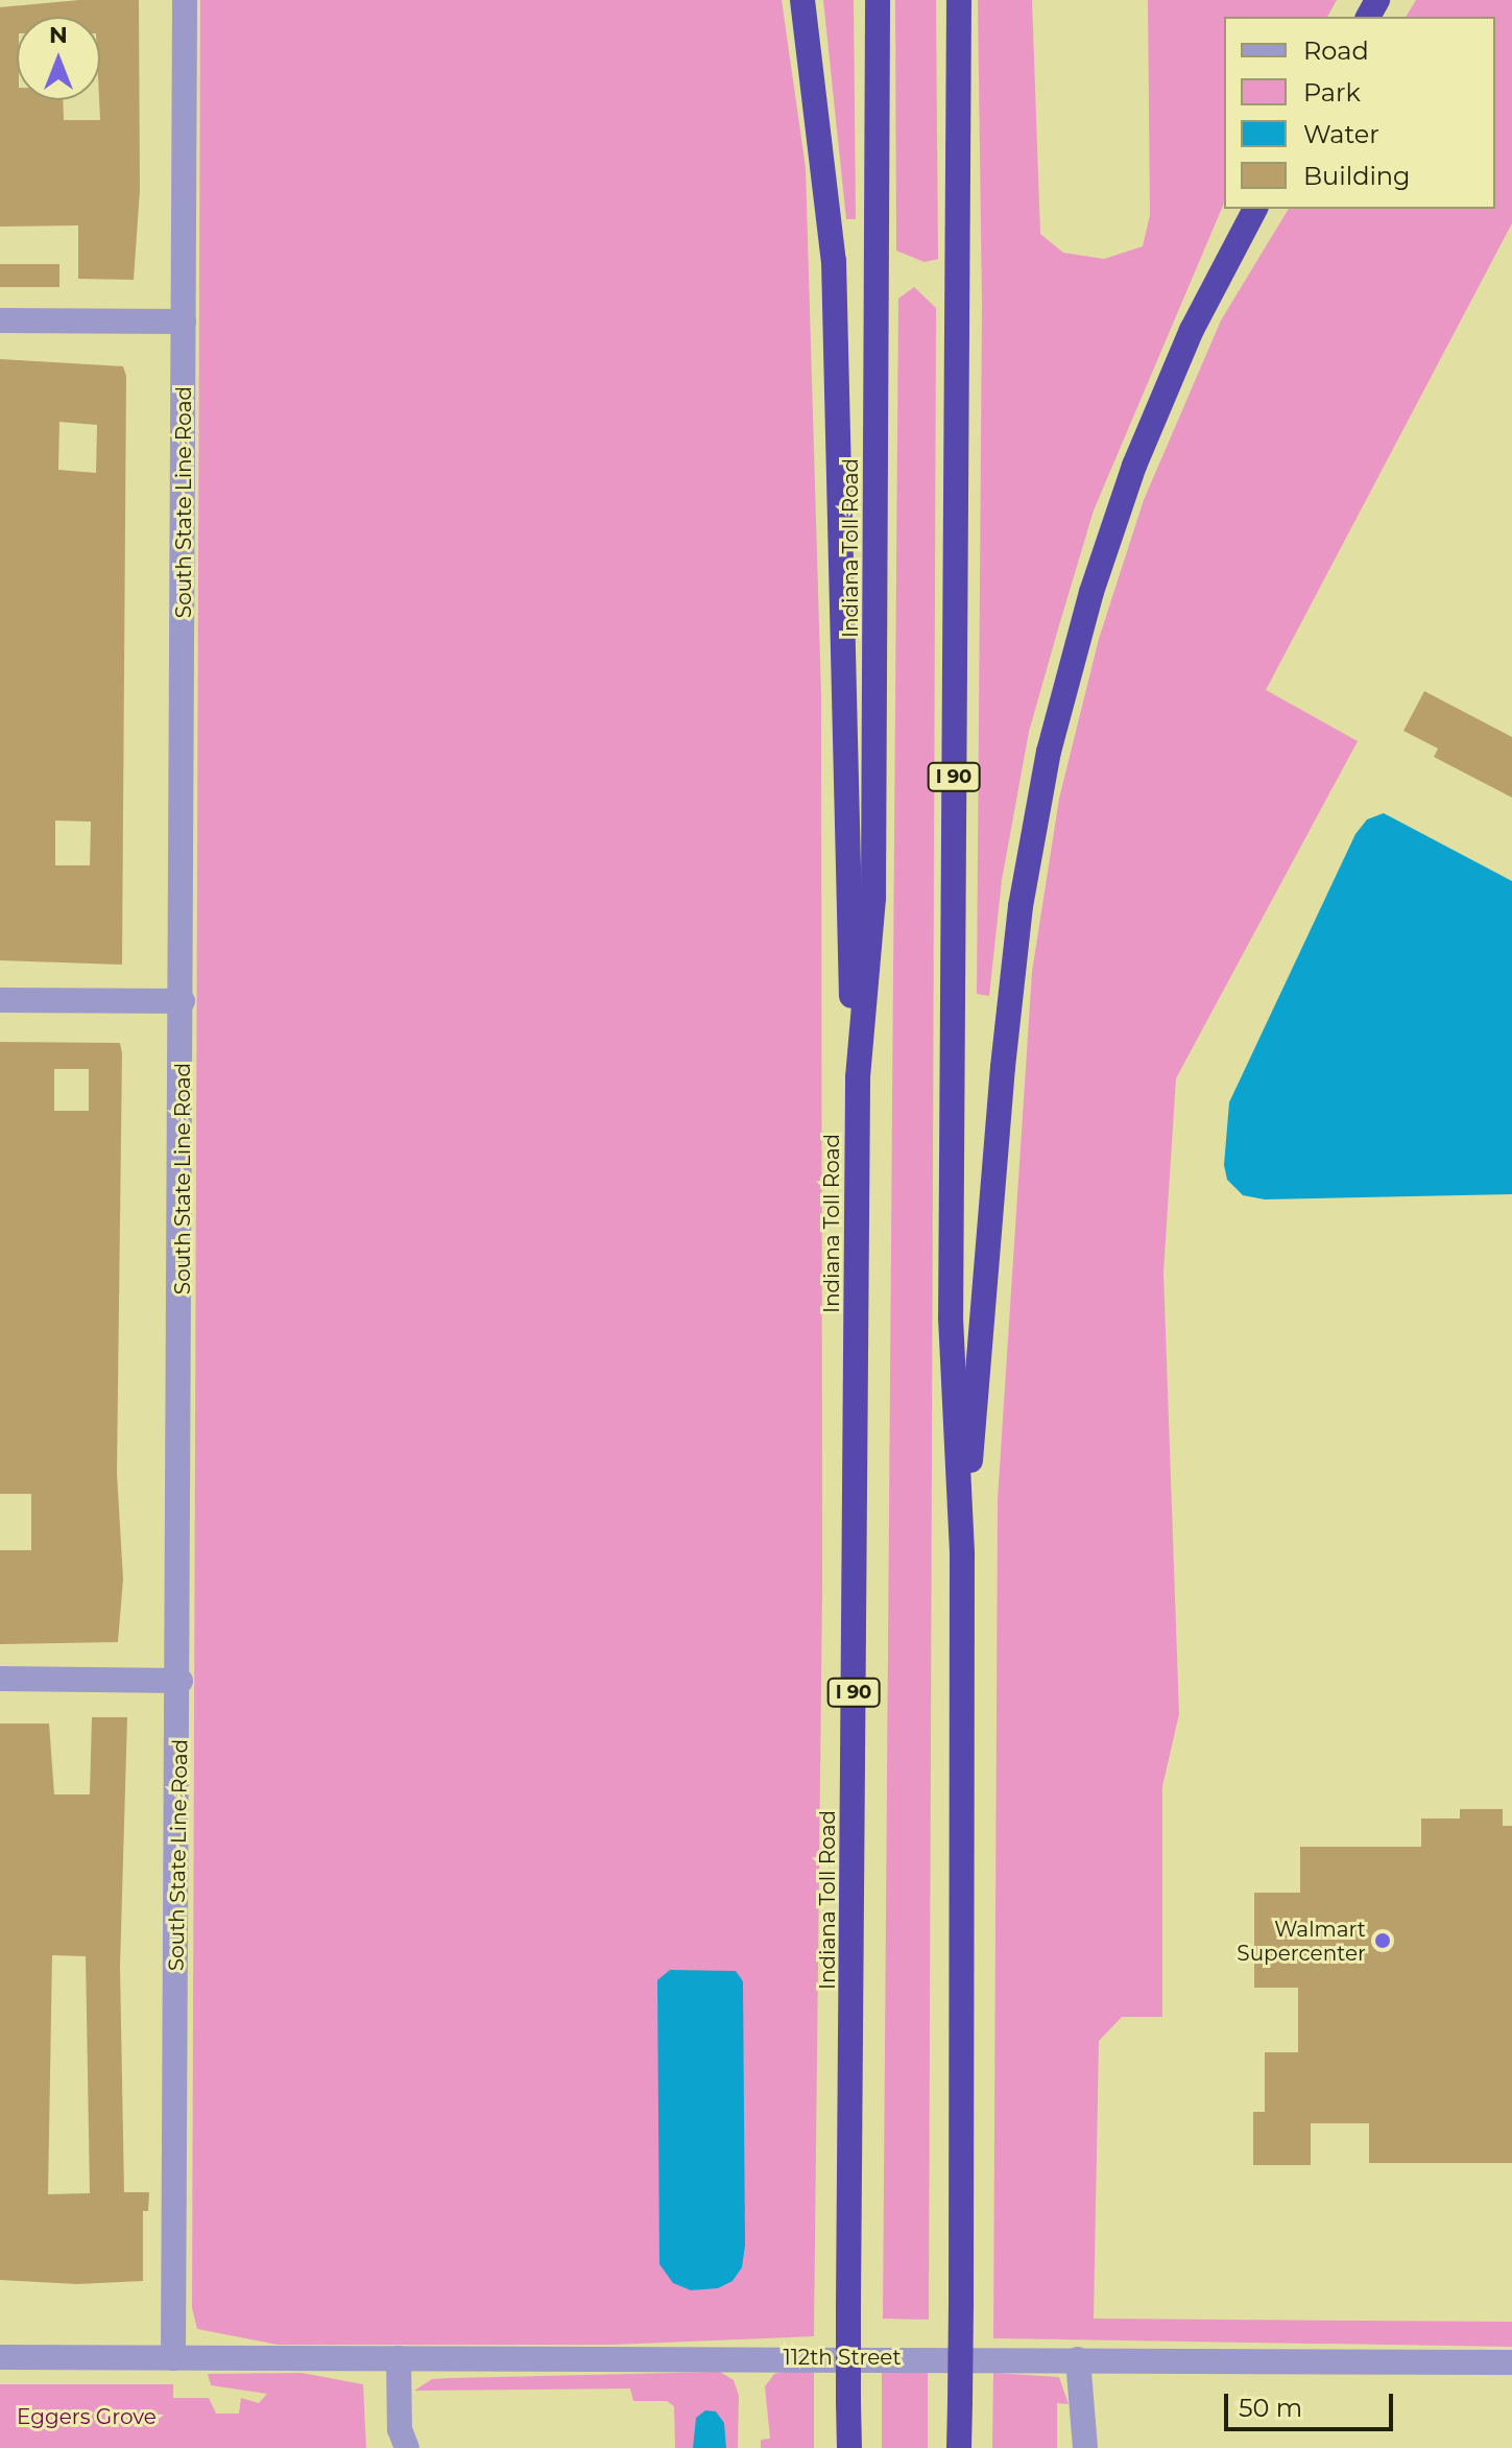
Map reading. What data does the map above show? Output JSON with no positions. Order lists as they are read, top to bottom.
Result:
{
  "streets": {
    "highway": ["Indiana Toll Road", "I 90"],
    "street": ["South State Line Road", "112th Street"]
  },
  "crossings": [
    ["South State Line Road", "112th Street"]
  ],
  "parks": ["Eggers Grove"],
  "places": ["Walmart Supercenter"],
  "legend": [
    "Road",
    "Park",
    "Water",
    "Building"
  ],
  "scale_bar": "50 m",
  "north": "top"
}
